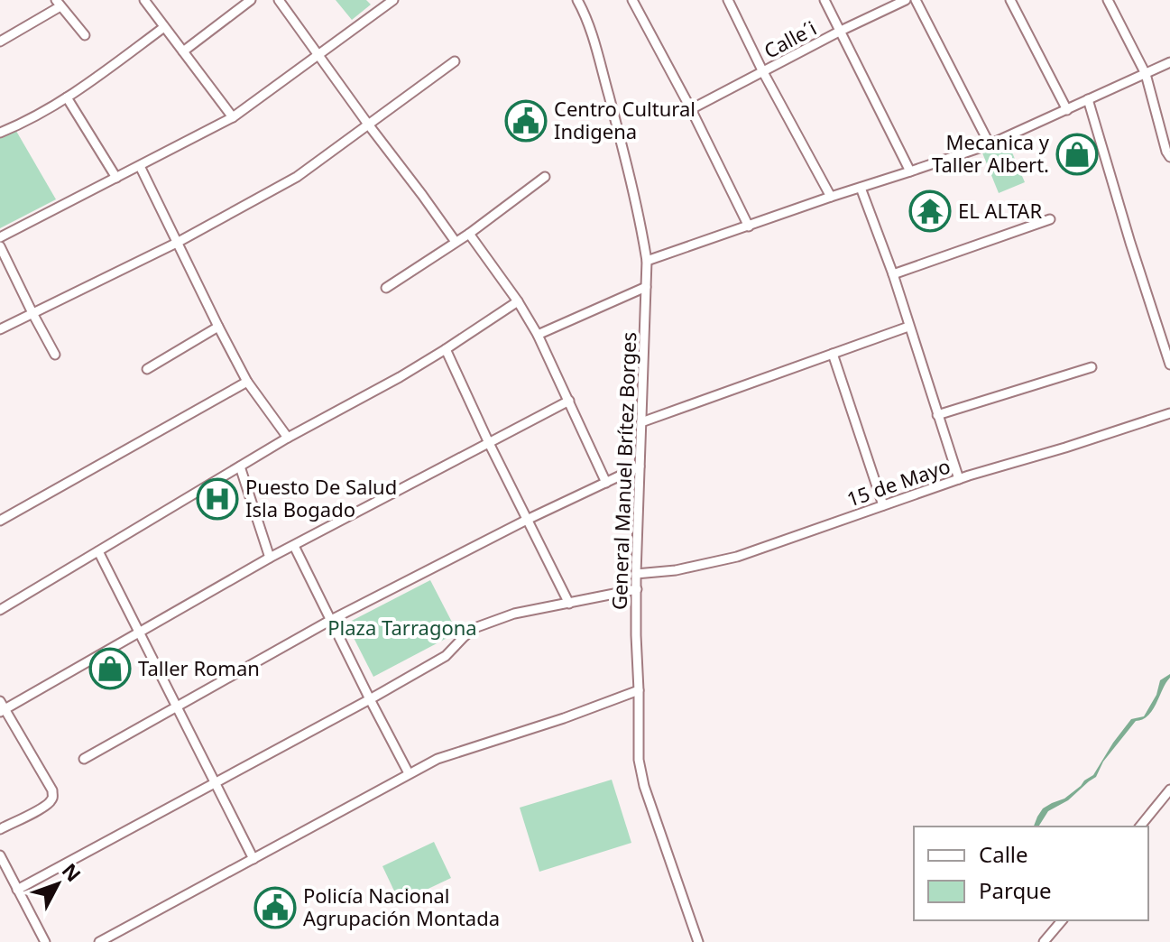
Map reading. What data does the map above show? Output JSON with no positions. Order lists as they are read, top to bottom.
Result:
{
  "streets": {
    "street": ["Calle´i", "General Manuel Brítez Borges", "15 de Mayo"]
  },
  "crossings": [
    ["General Manuel Brítez Borges", "15 de Mayo"]
  ],
  "parks": ["Plaza Tarragona"],
  "places": {
    "public building": ["Centro Cultural Indigena", "Policía Nacional Agrupación Montada"],
    "shop": ["Mecanica y Taller Albert.", "Taller Roman"],
    "temple": ["EL ALTAR"],
    "hospital": ["Puesto De Salud Isla Bogado"]
  },
  "legend": ["Calle", "Parque"],
  "north": "top right"
}
